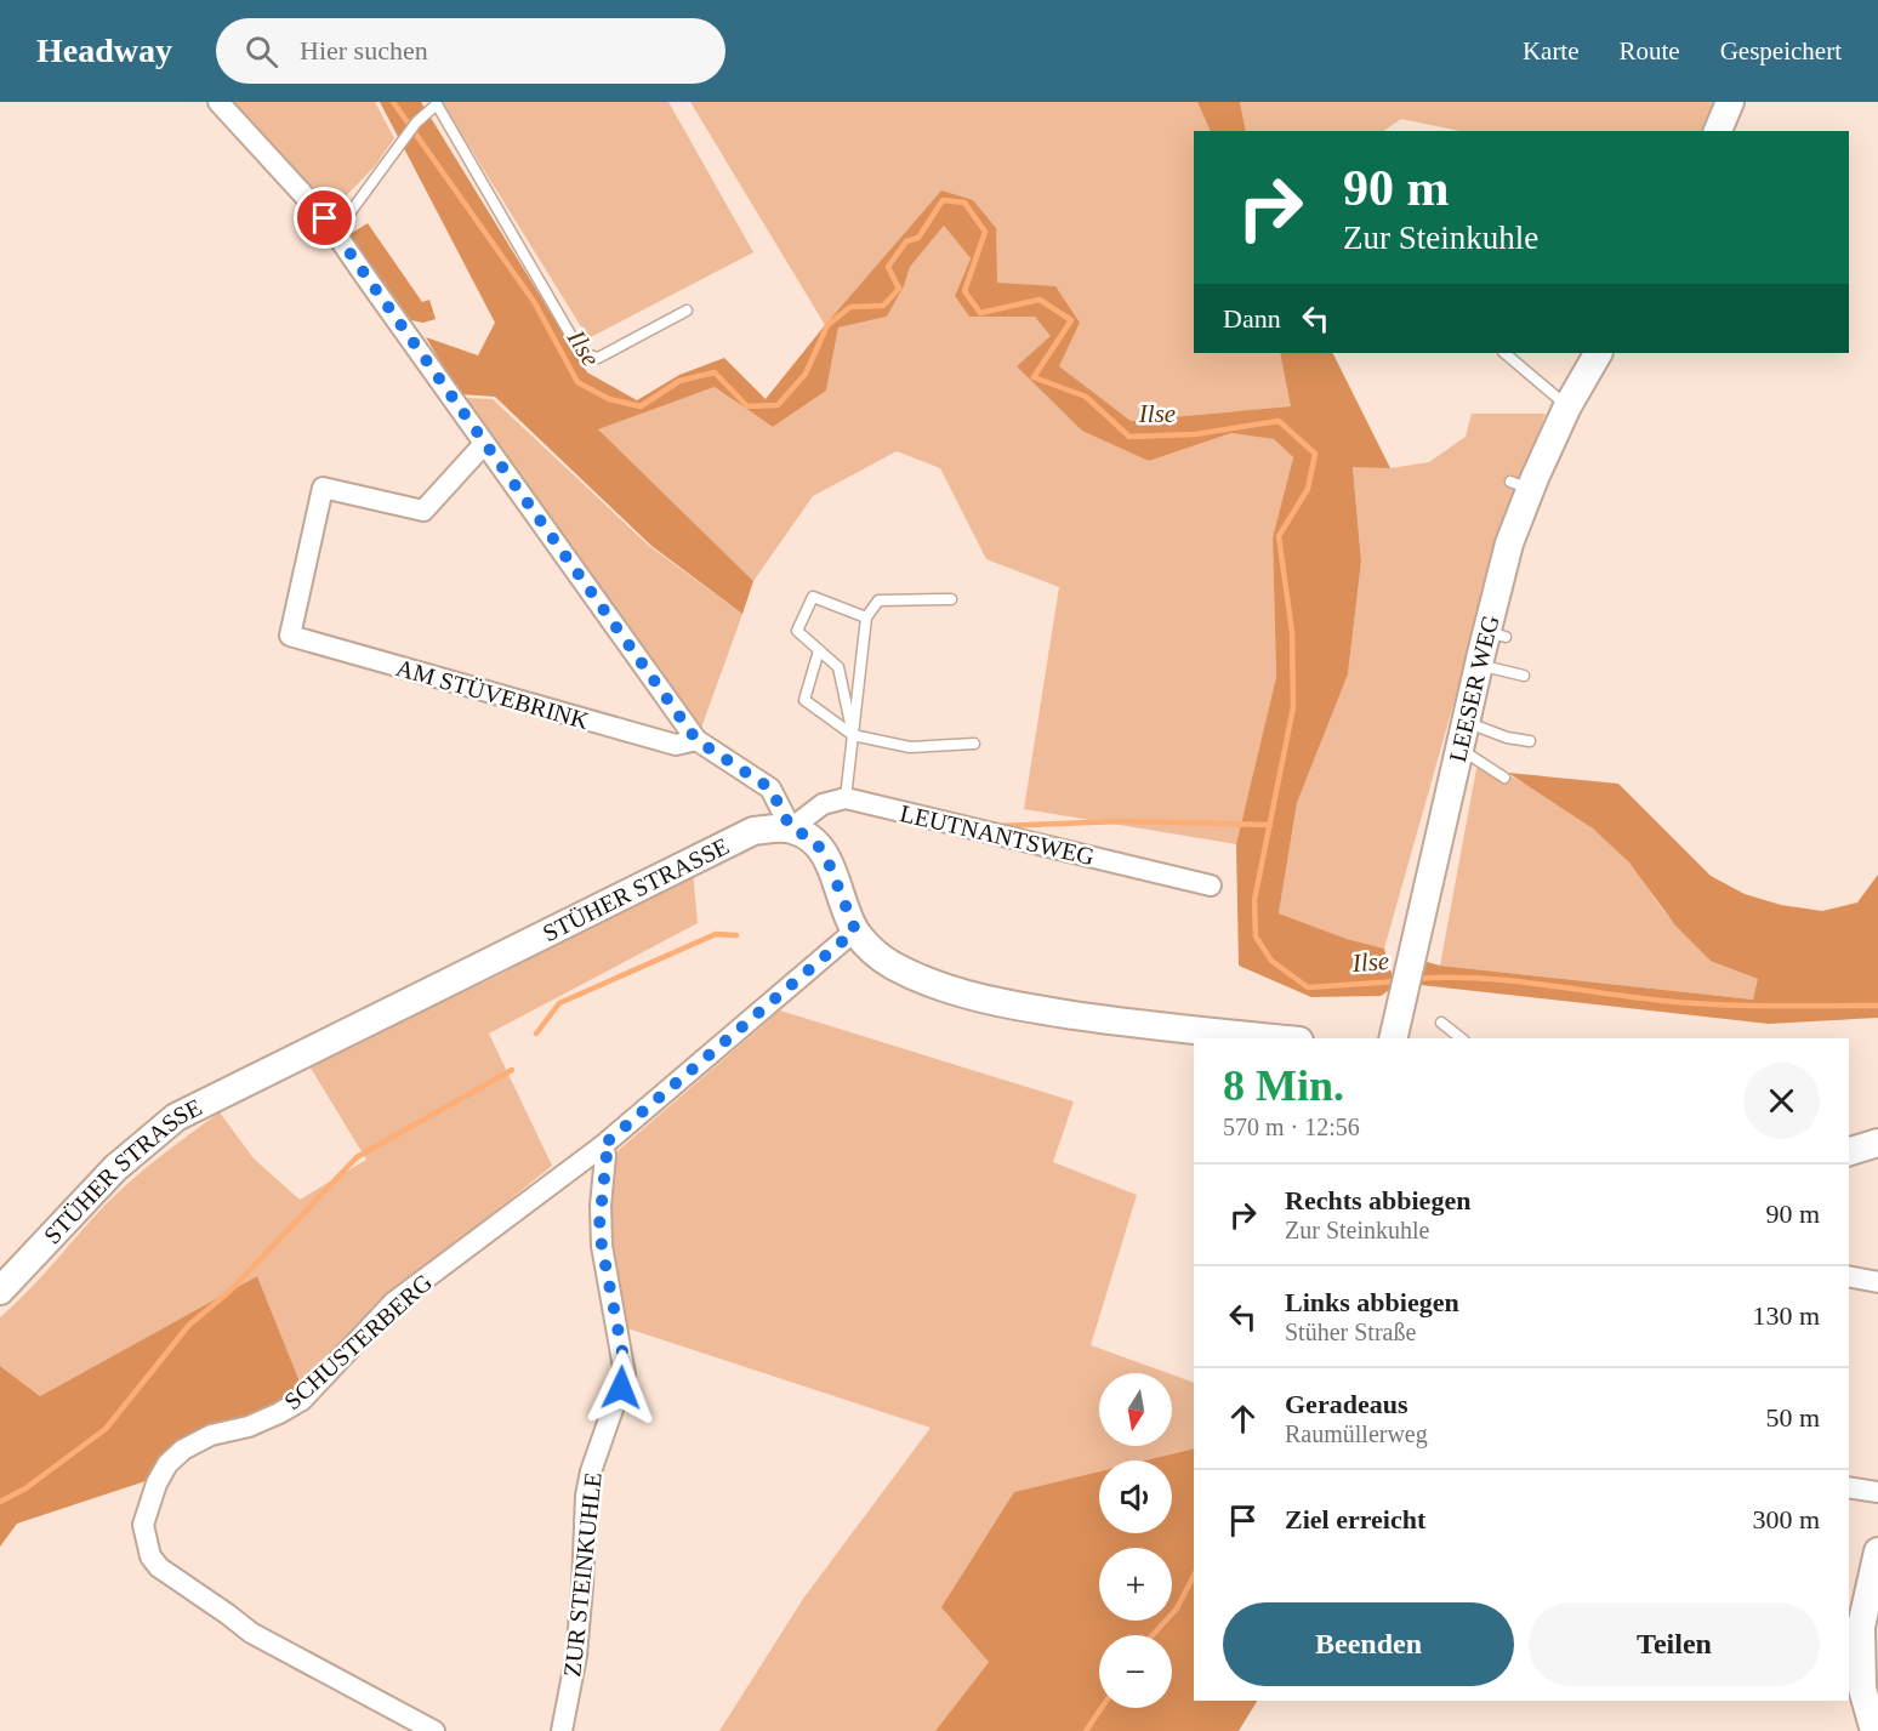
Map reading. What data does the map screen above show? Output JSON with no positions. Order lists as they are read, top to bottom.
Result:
{
  "streets": {
    "main road": ["LEESER WEG", "STÜHER STRASSE"],
    "street": [
      "AM STÜVEBRINK",
      "LEUTNANTSWEG",
      "SCHUSTERBERG",
      "ZUR STEINKUHLE"
    ]
  },
  "crossings": [
    ["SCHUSTERBERG", "ZUR STEINKUHLE"]
  ],
  "water": ["Ilse"],
  "north": "bottom",
  "page": {
    "header": "Headway",
    "search": "Hier suchen",
    "nav": ["Karte", "Route", "Gespeichert"],
    "turn": ["90 m", "Zur Steinkuhle"],
    "then": "Dann",
    "heading": ["8 Min.", "570 m · 12:56"],
    "list": [
      {
        "name": "Rechts abbiegen",
        "note": "Zur Steinkuhle",
        "value": "90 m"
      },
      {
        "name": "Links abbiegen",
        "note": "Stüher Straße",
        "value": "130 m"
      },
      {
        "name": "Geradeaus",
        "note": "Raumüllerweg",
        "value": "50 m"
      },
      {
        "name": "Ziel erreicht",
        "value": "300 m"
      }
    ],
    "map_buttons": ["+", "−"],
    "buttons": ["Beenden", "Teilen"]
  }
}
